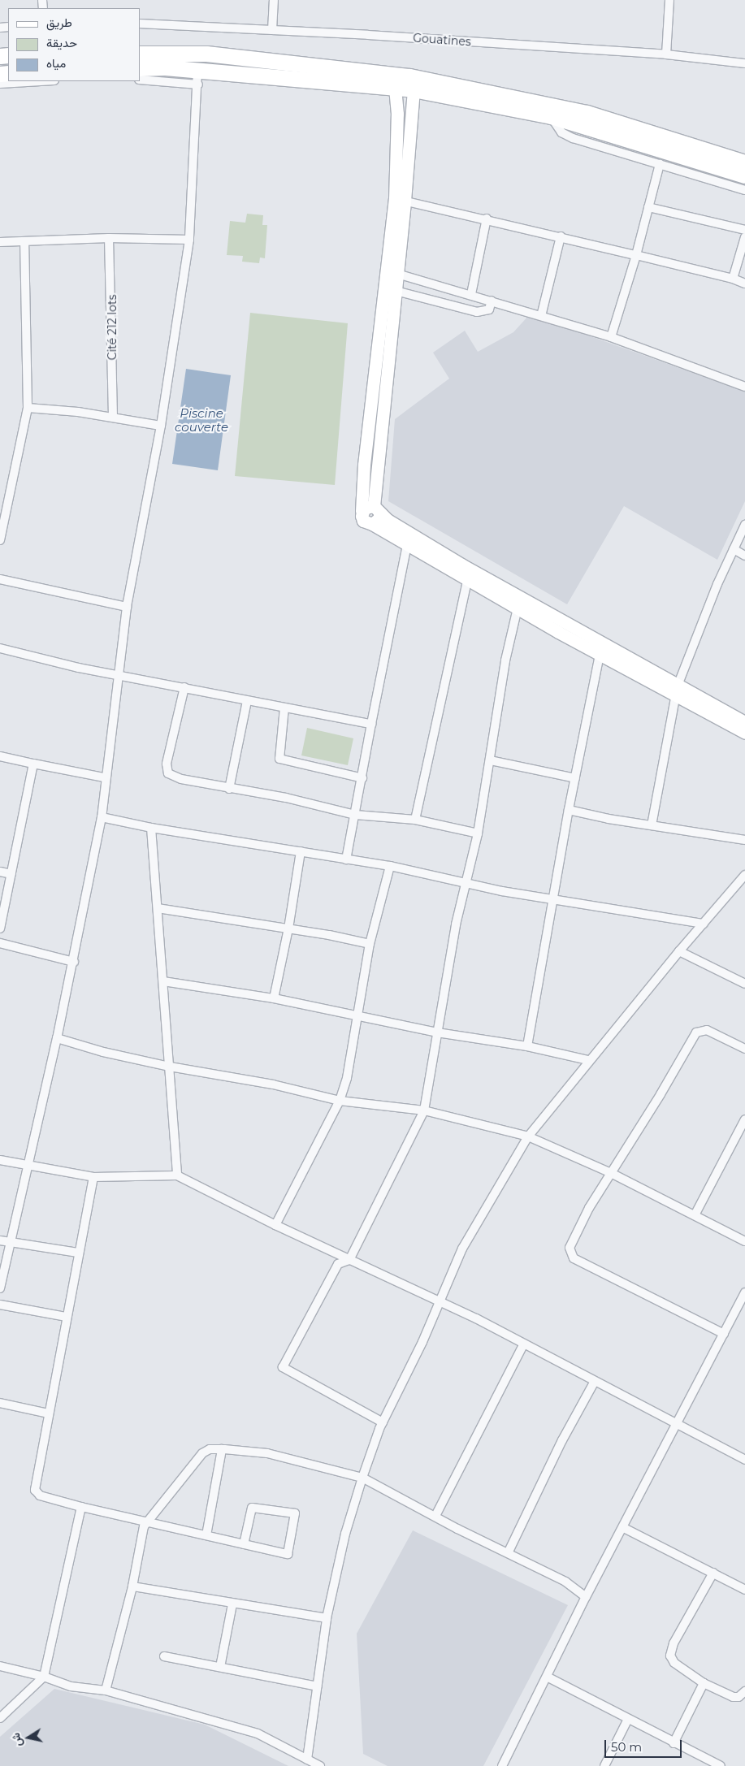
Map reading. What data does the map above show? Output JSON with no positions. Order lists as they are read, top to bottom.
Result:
{
  "streets": {
    "street": ["Gouatines", "Cité 212 lots"]
  },
  "water": ["Piscine couverte"],
  "legend": ["طريق", "حديقة", "مياه"],
  "scale_bar": "50 m",
  "north": "left"
}
